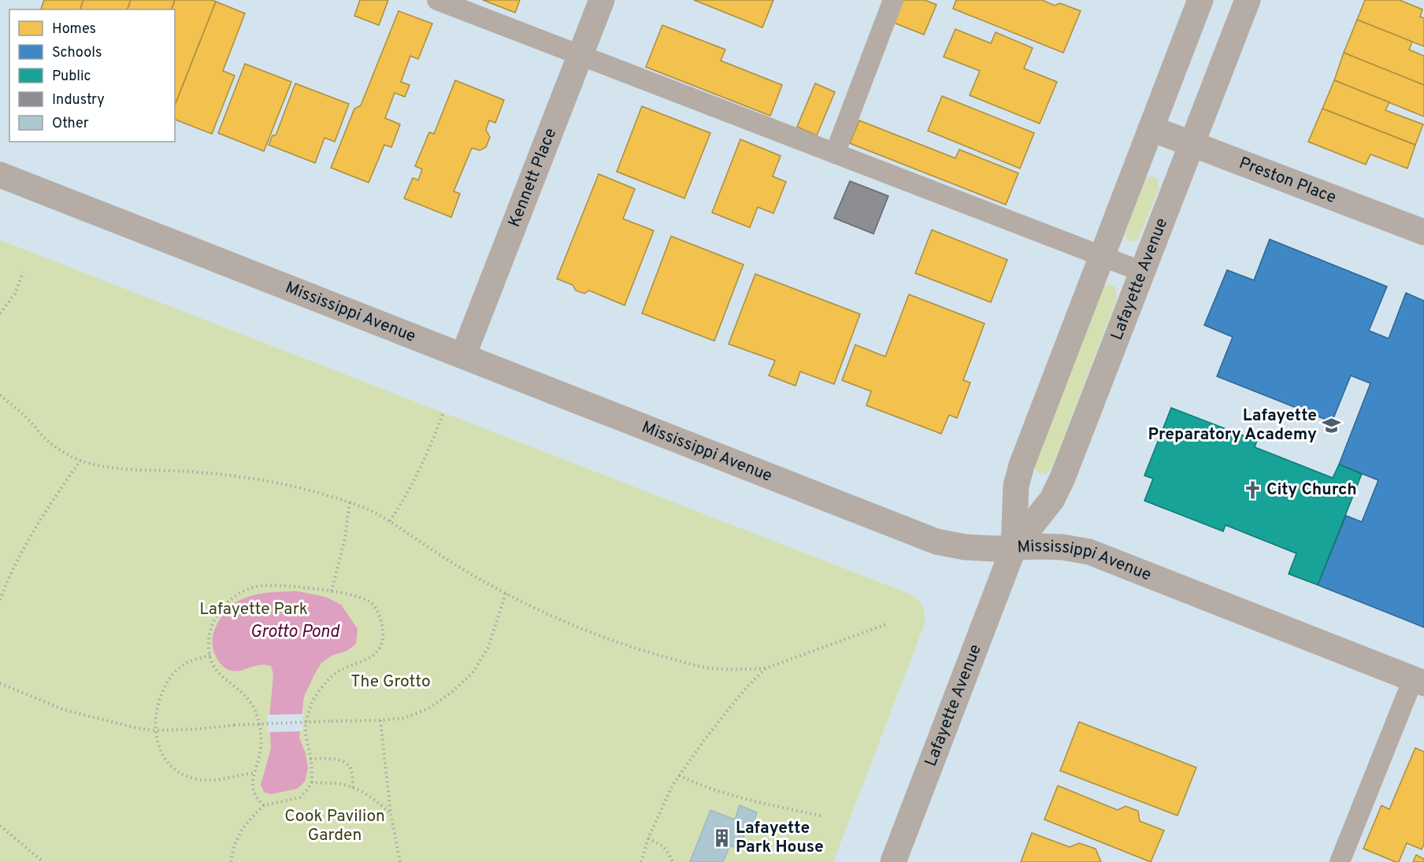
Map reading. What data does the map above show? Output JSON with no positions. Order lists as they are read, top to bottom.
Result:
{
  "streets": {
    "street": [
      "Kennett Place",
      "Preston Place",
      "Lafayette Avenue",
      "Mississippi Avenue"
    ]
  },
  "crossings": [
    ["Kennett Place", "Mississippi Avenue"],
    ["Preston Place", "Lafayette Avenue"],
    ["Lafayette Avenue", "Mississippi Avenue"]
  ],
  "water": ["Grotto Pond"],
  "parks": ["Lafayette Park", "The Grotto", "Cook Pavilion Garden"],
  "places": {
    "school or university": ["Lafayette Preparatory Academy"],
    "church": ["City Church"],
    "building": ["Lafayette Park House"]
  },
  "legend": [
    "Homes",
    "Schools",
    "Public",
    "Industry",
    "Other"
  ]
}
